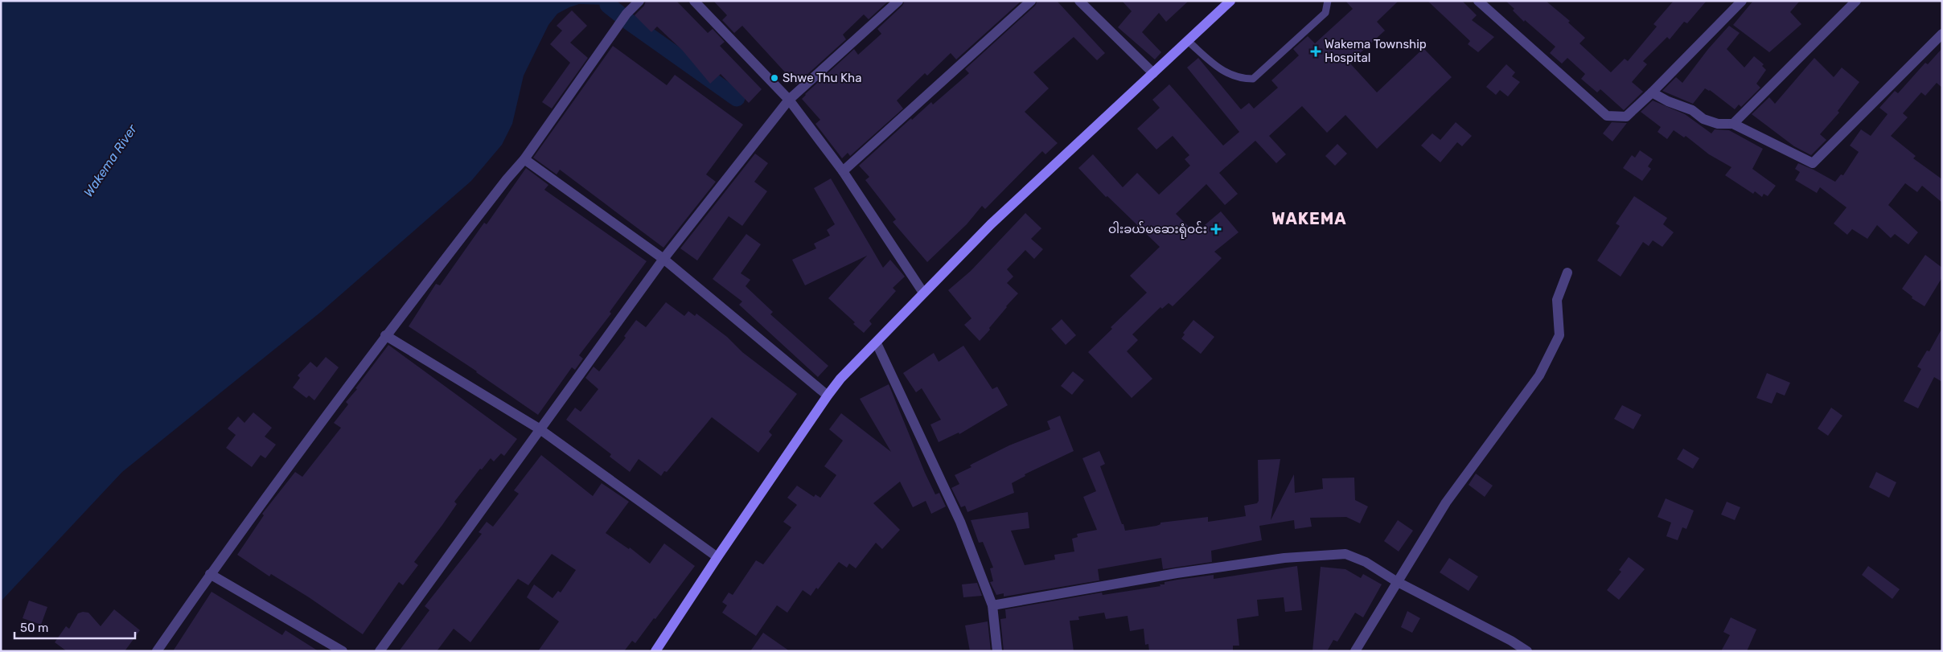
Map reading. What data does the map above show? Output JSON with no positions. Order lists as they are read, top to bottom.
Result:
{
  "districts": ["WAKEMA"],
  "water": ["Wakema River"],
  "places": {
    "health": ["Wakema Township Hospital", "ဝါးခယ်မဆေးရုံဝင်း"],
    "other": ["Shwe Thu Kha"]
  },
  "scale_bar": "50 m"
}
